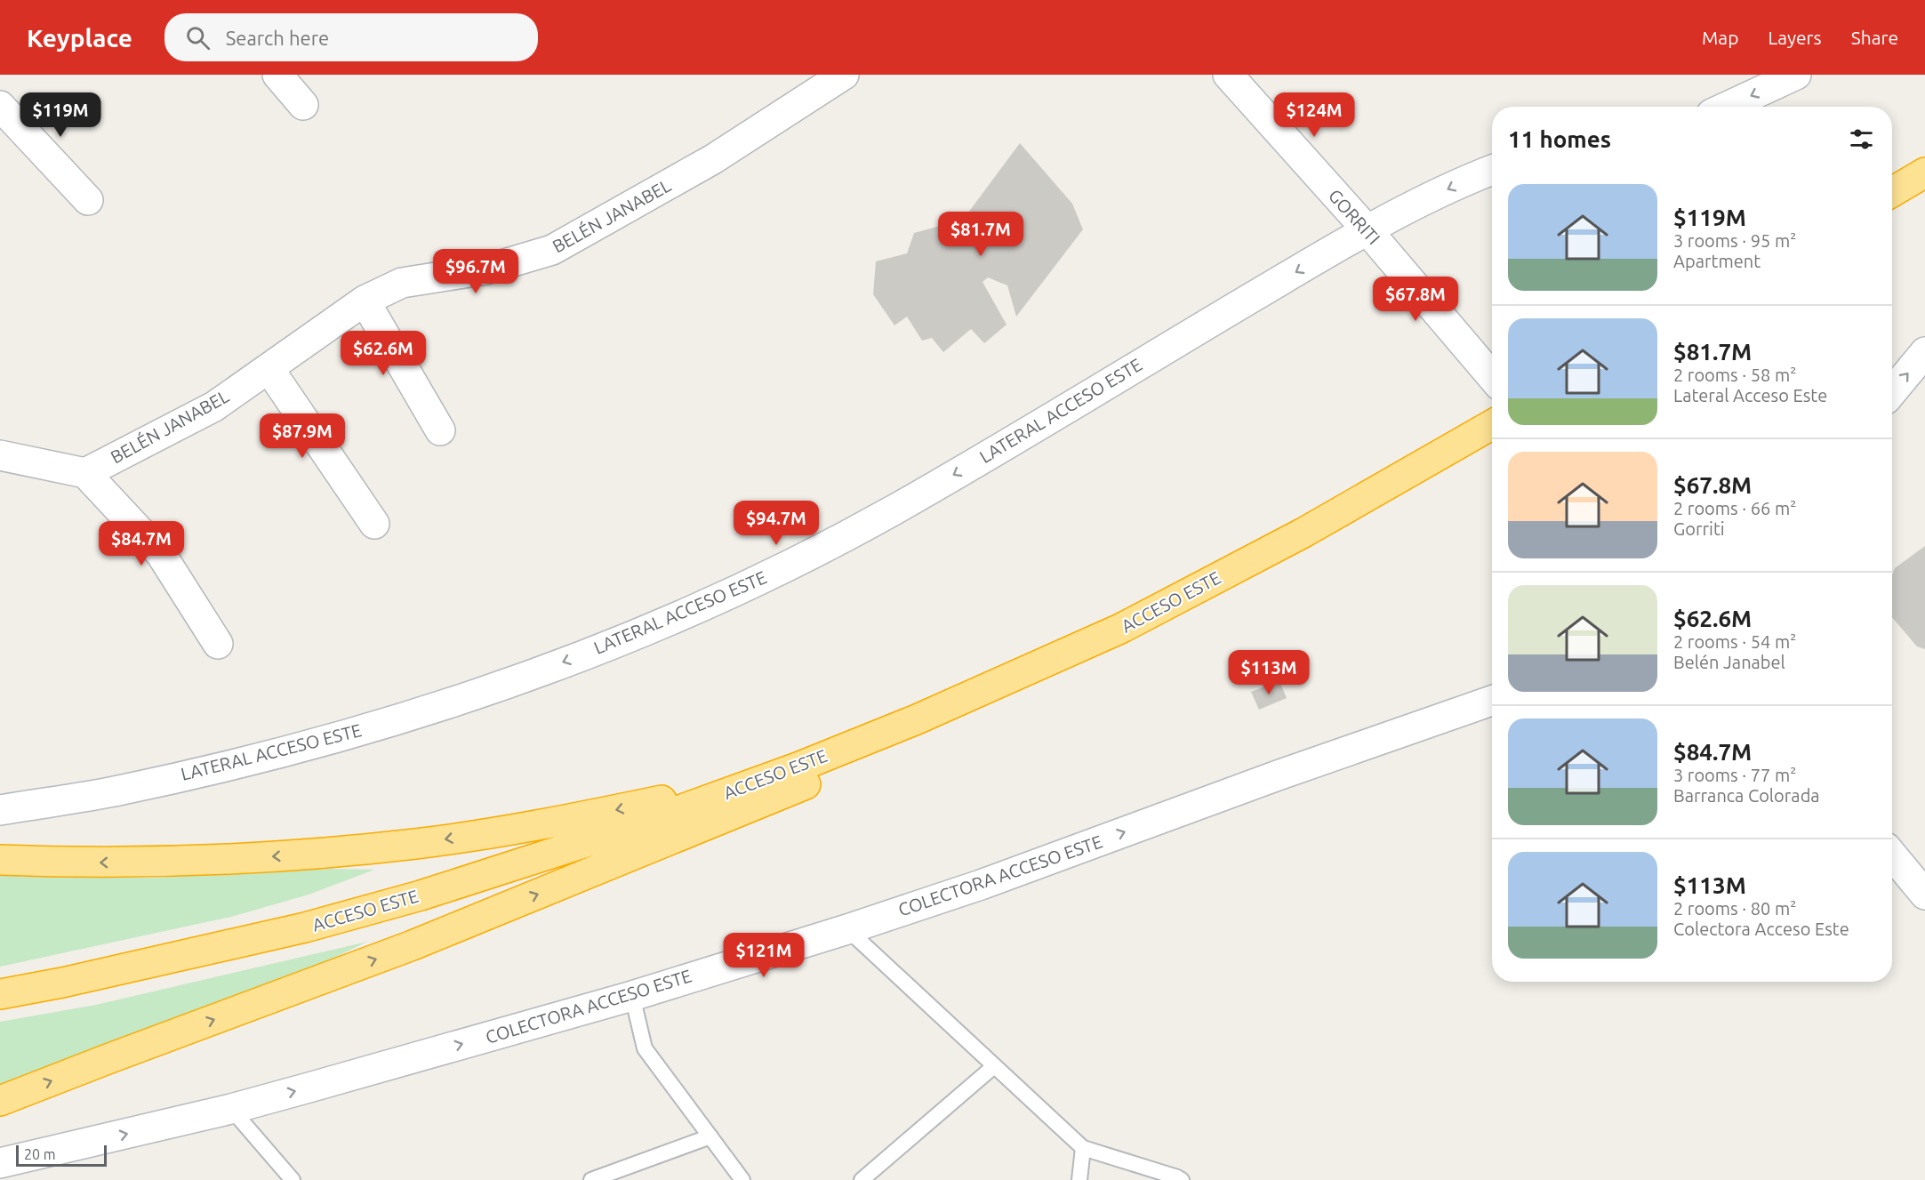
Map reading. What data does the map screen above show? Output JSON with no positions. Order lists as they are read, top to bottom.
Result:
{
  "streets": {
    "highway": ["ACCESO ESTE"],
    "street": [
      "BELÉN JANABEL",
      "GORRITI",
      "LATERAL ACCESO ESTE",
      "COLECTORA ACCESO ESTE"
    ]
  },
  "crossings": [
    ["GORRITI", "LATERAL ACCESO ESTE"]
  ],
  "one_way": ["LATERAL ACCESO ESTE", "COLECTORA ACCESO ESTE"],
  "scale_bar": "20 m",
  "page": {
    "header": "Keyplace",
    "search": "Search here",
    "nav": ["Map", "Layers", "Share"],
    "price": [
      "$119M",
      "$124M",
      "$81.7M",
      "$96.7M",
      "$67.8M",
      "$62.6M",
      "$87.9M",
      "$94.7M",
      "$84.7M",
      "$113M",
      "$121M"
    ],
    "heading": "11 homes",
    "list": [
      {
        "name": "$119M",
        "note": "3 rooms · 95 m² · Apartment"
      },
      {
        "name": "$81.7M",
        "note": "2 rooms · 58 m² · Lateral Acceso Este"
      },
      {
        "name": "$67.8M",
        "note": "2 rooms · 66 m² · Gorriti"
      },
      {
        "name": "$62.6M",
        "note": "2 rooms · 54 m² · Belén Janabel"
      },
      {
        "name": "$84.7M",
        "note": "3 rooms · 77 m² · Barranca Colorada"
      },
      {
        "name": "$113M",
        "note": "2 rooms · 80 m² · Colectora Acceso Este"
      }
    ],
    "scale": "20 m"
  }
}
